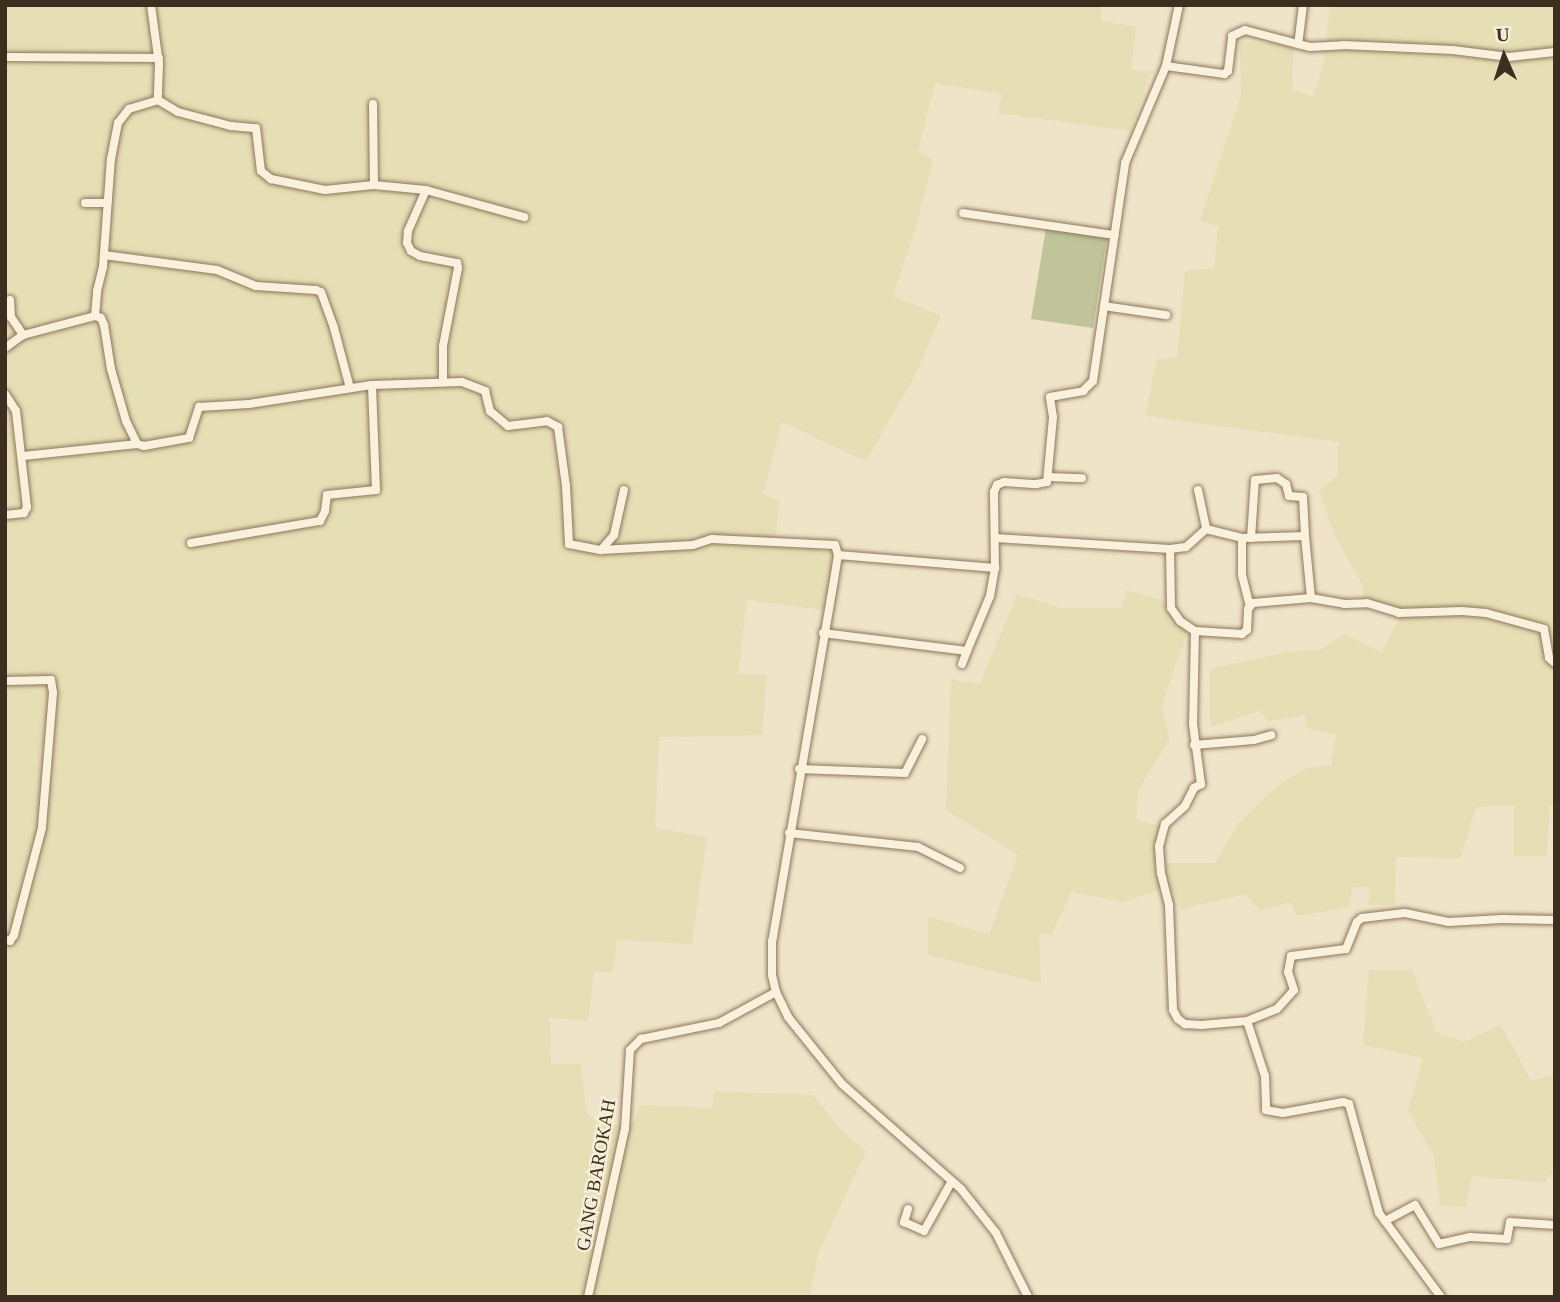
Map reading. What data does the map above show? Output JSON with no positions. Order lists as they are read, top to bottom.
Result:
{
  "streets": {
    "street": ["GANG BAROKAH"]
  },
  "north": "top"
}
